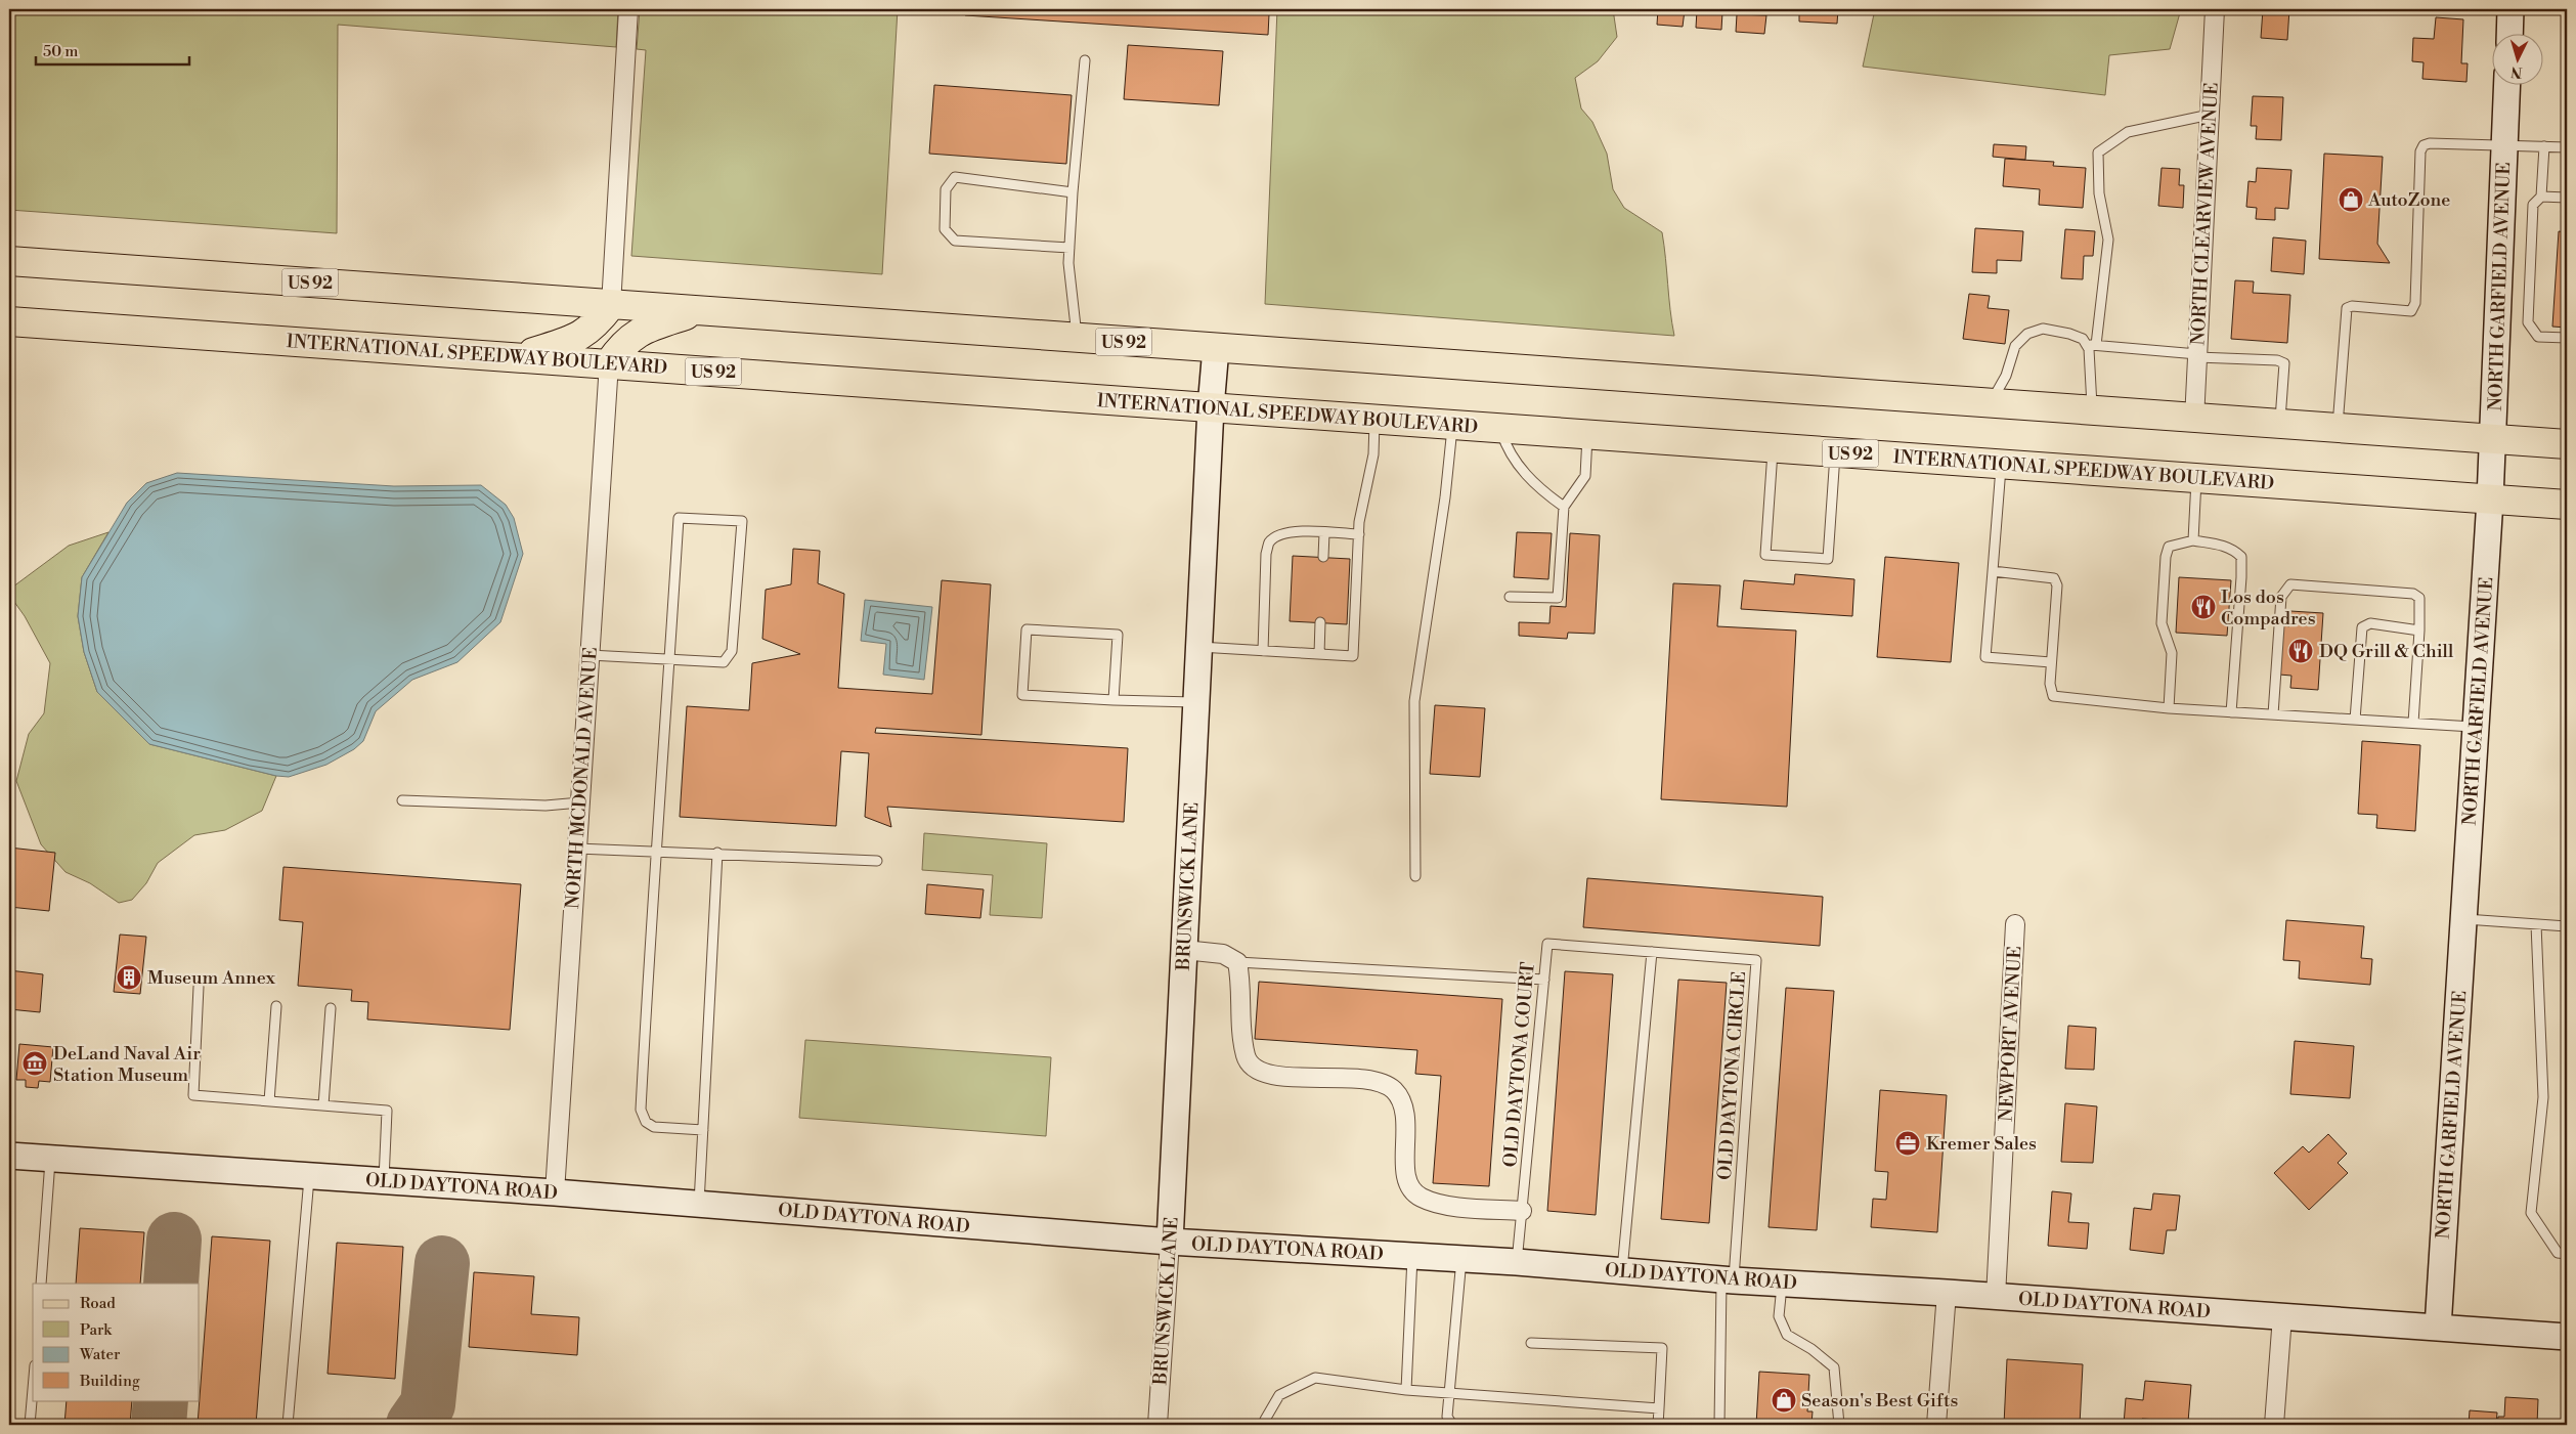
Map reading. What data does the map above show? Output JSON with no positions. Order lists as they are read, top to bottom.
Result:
{
  "streets": {
    "main road": ["US 92", "INTERNATIONAL SPEEDWAY BOULEVARD"],
    "street": [
      "NORTH CLEARVIEW AVENUE",
      "NORTH GARFIELD AVENUE",
      "NORTH MCDONALD AVENUE",
      "BRUNSWICK LANE",
      "NEWPORT AVENUE",
      "OLD DAYTONA ROAD"
    ],
    "lane": ["OLD DAYTONA COURT", "OLD DAYTONA CIRCLE"]
  },
  "crossings": [
    ["NORTH CLEARVIEW AVENUE", "US 92"],
    ["US 92", "NORTH GARFIELD AVENUE"],
    ["US 92", "BRUNSWICK LANE"],
    ["NORTH GARFIELD AVENUE", "INTERNATIONAL SPEEDWAY BOULEVARD"],
    ["NORTH GARFIELD AVENUE", "OLD DAYTONA ROAD"],
    ["INTERNATIONAL SPEEDWAY BOULEVARD", "NORTH MCDONALD AVENUE"],
    ["INTERNATIONAL SPEEDWAY BOULEVARD", "BRUNSWICK LANE"],
    ["NORTH MCDONALD AVENUE", "OLD DAYTONA ROAD"],
    ["BRUNSWICK LANE", "OLD DAYTONA ROAD"],
    ["NEWPORT AVENUE", "OLD DAYTONA ROAD"],
    ["OLD DAYTONA COURT", "OLD DAYTONA CIRCLE"],
    ["OLD DAYTONA COURT", "OLD DAYTONA ROAD"],
    ["OLD DAYTONA CIRCLE", "OLD DAYTONA ROAD"]
  ],
  "places": {
    "shop": ["AutoZone", "Season's Best Gifts"],
    "restaurant": ["Los dos Compadres", "DQ Grill & Chill"],
    "building": ["Museum Annex"],
    "museum": ["DeLand Naval Air Station Museum"],
    "office": ["Kremer Sales"]
  },
  "legend": [
    "Road",
    "Park",
    "Water",
    "Building"
  ],
  "scale_bar": "50 m",
  "north": "bottom"
}
